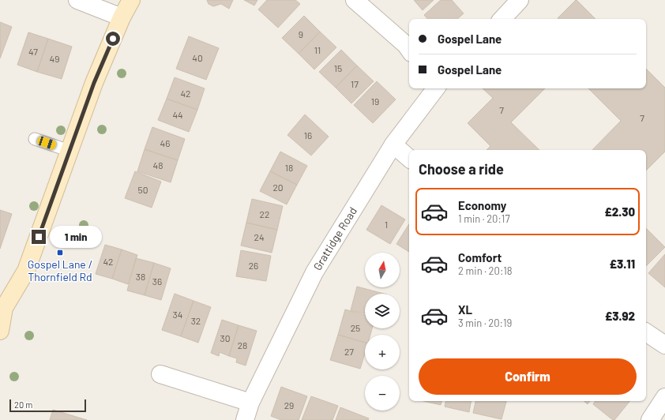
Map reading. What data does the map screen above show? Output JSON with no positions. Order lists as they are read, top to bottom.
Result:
{
  "streets": {
    "street": ["Grattidge Road"]
  },
  "places": {
    "transit": ["Gospel Lane / Thornfield Rd"]
  },
  "house_numbers": [
    "9",
    "11",
    "47",
    "40",
    "49",
    "15",
    "17",
    "42",
    "19",
    "7",
    "44",
    "7",
    "16",
    "46",
    "48",
    "18",
    "20",
    "50",
    "22",
    "1",
    "24",
    "42",
    "26",
    "38",
    "36",
    "34",
    "32",
    "25",
    "30",
    "28",
    "27",
    "29"
  ],
  "scale_bar": "20 m",
  "north": "top",
  "page": {
    "banner": ["Gospel Lane", "Gospel Lane"],
    "heading": "Choose a ride",
    "list": [
      {
        "name": "Economy",
        "note": "1 min · 20:17",
        "value": "£2.30"
      },
      {
        "name": "Comfort",
        "note": "2 min · 20:18",
        "value": "£3.11"
      },
      {
        "name": "XL",
        "note": "3 min · 20:19",
        "value": "£3.92"
      }
    ],
    "bubble": "1 min",
    "map_buttons": ["+", "−"],
    "buttons": "Confirm",
    "scale": "20 m"
  }
}
